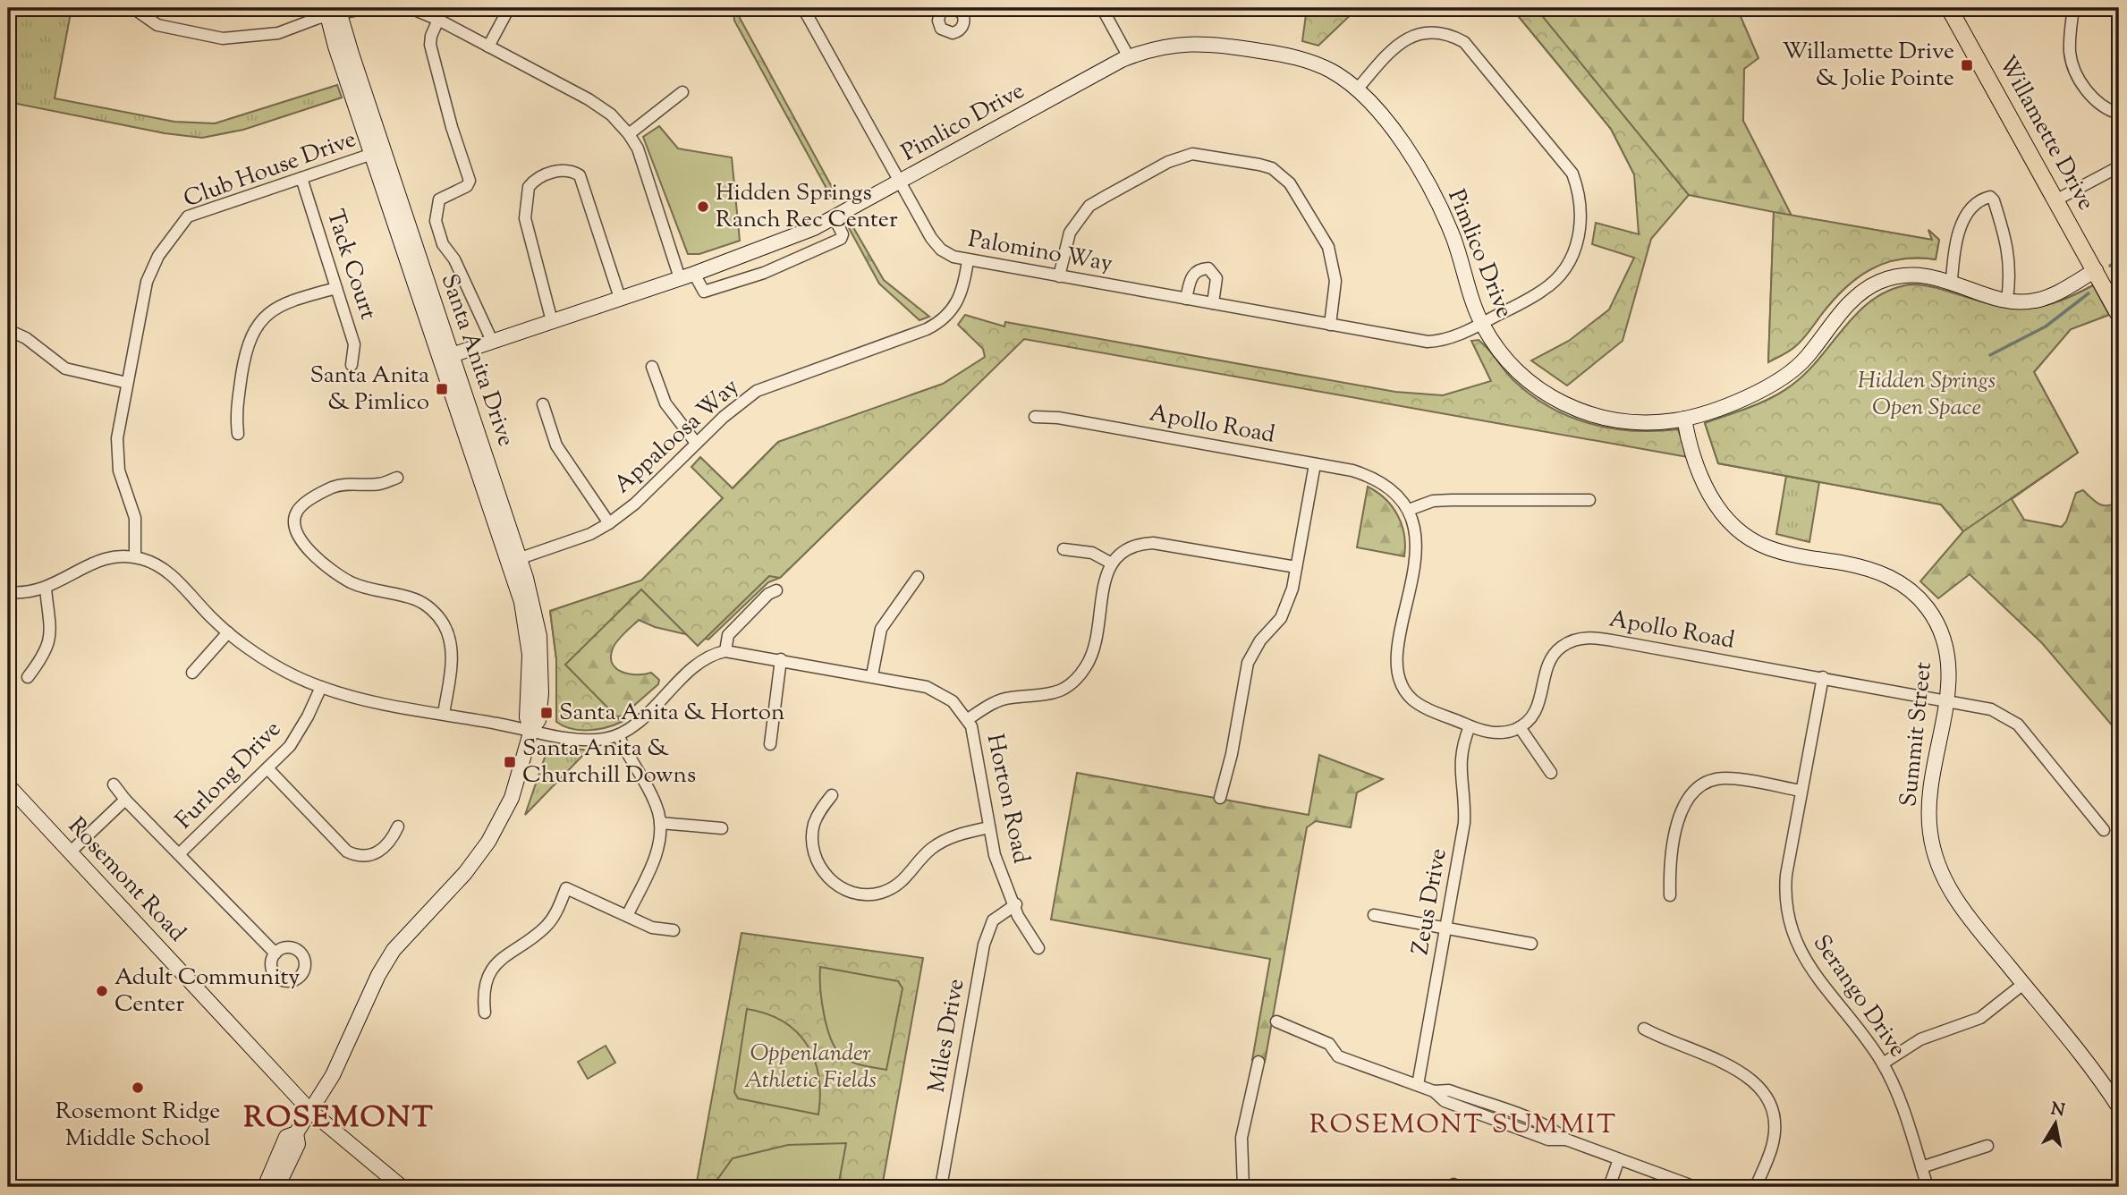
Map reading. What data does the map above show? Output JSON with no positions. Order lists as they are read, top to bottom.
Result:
{
  "streets": {
    "main road": ["Willamette Drive"],
    "street": [
      "Pimlico Drive",
      "Club House Drive",
      "Palomino Way",
      "Tack Court",
      "Santa Anita Drive",
      "Apollo Road",
      "Appaloosa Way",
      "Summit Street",
      "Furlong Drive",
      "Horton Road",
      "Rosemont Road",
      "Zeus Drive",
      "Serango Drive",
      "Miles Drive"
    ]
  },
  "crossings": [
    ["Pimlico Drive", "Willamette Drive"],
    ["Pimlico Drive", "Palomino Way"],
    ["Pimlico Drive", "Santa Anita Drive"],
    ["Pimlico Drive", "Summit Street"],
    ["Club House Drive", "Tack Court"],
    ["Club House Drive", "Santa Anita Drive"],
    ["Palomino Way", "Appaloosa Way"],
    ["Santa Anita Drive", "Appaloosa Way"],
    ["Santa Anita Drive", "Rosemont Road"],
    ["Apollo Road", "Summit Street"],
    ["Apollo Road", "Serango Drive"],
    ["Horton Road", "Miles Drive"]
  ],
  "districts": ["ROSEMONT", "ROSEMONT SUMMIT"],
  "parks": ["Hidden Springs Open Space", "Oppenlander Athletic Fields"],
  "places": {
    "transit": [
      "Willamette Drive & Jolie Pointe",
      "Santa Anita & Pimlico",
      "Santa Anita & Horton",
      "Santa Anita & Churchill Downs"
    ],
    "other": ["Hidden Springs Ranch Rec Center", "Adult Community Center", "Rosemont Ridge Middle School"]
  },
  "north": "top"
}
